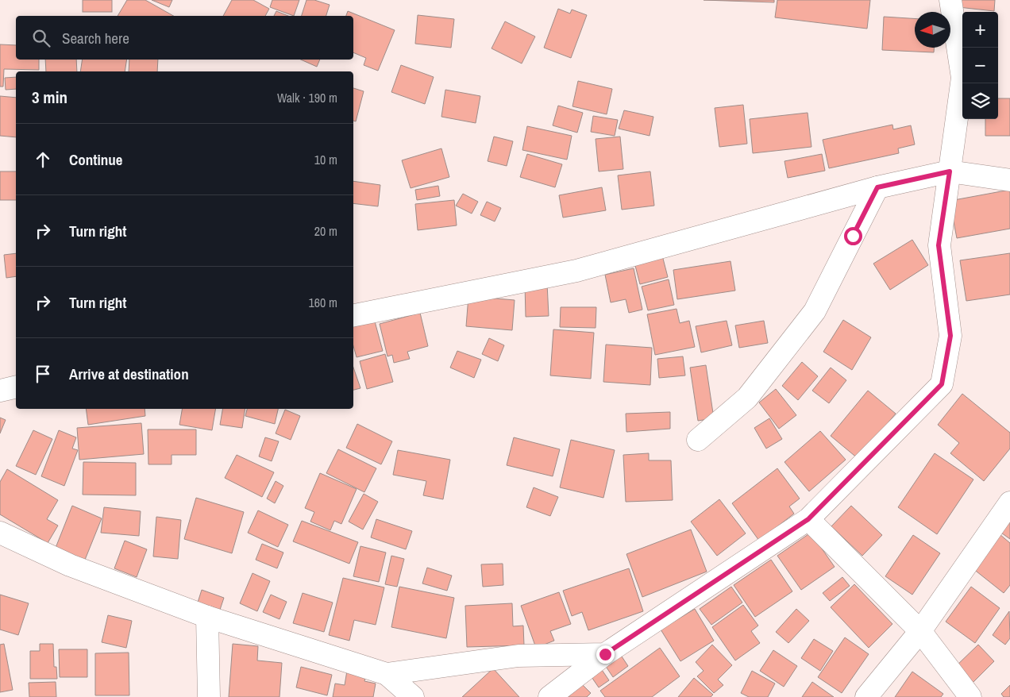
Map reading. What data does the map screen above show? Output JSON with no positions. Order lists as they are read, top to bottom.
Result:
{
  "north": "left",
  "page": {
    "map_buttons": ["+", "−"],
    "search": "Search here",
    "heading": ["3 min", "Walk · 190 m"],
    "list": [
      ["Continue", "10 m"],
      ["Turn right", "20 m"],
      ["Turn right", "160 m"],
      "Arrive at destination"
    ]
  }
}
